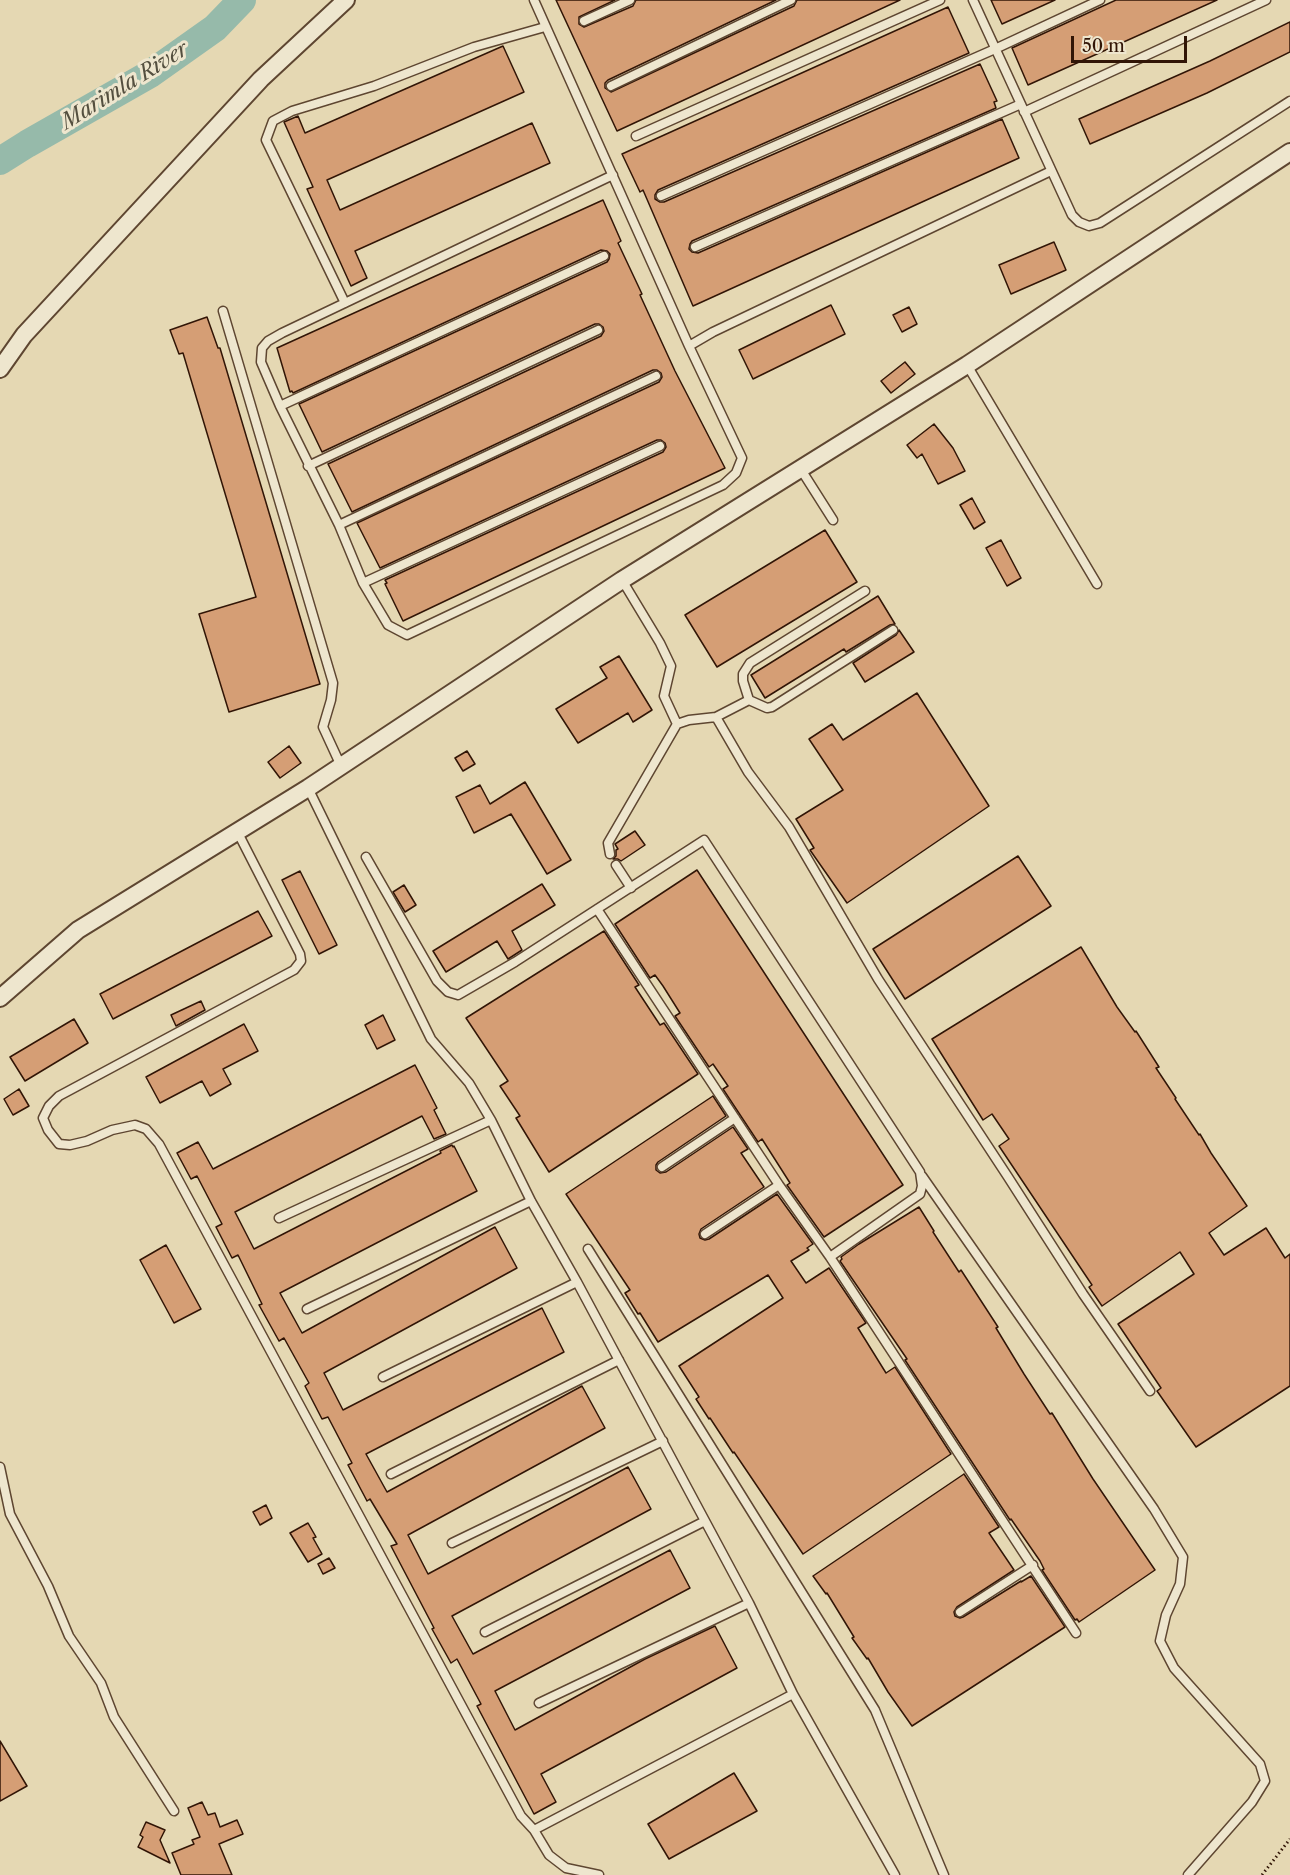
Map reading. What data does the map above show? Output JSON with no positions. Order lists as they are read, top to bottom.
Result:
{
  "water": ["Marimla River"],
  "scale_bar": "50 m"
}
